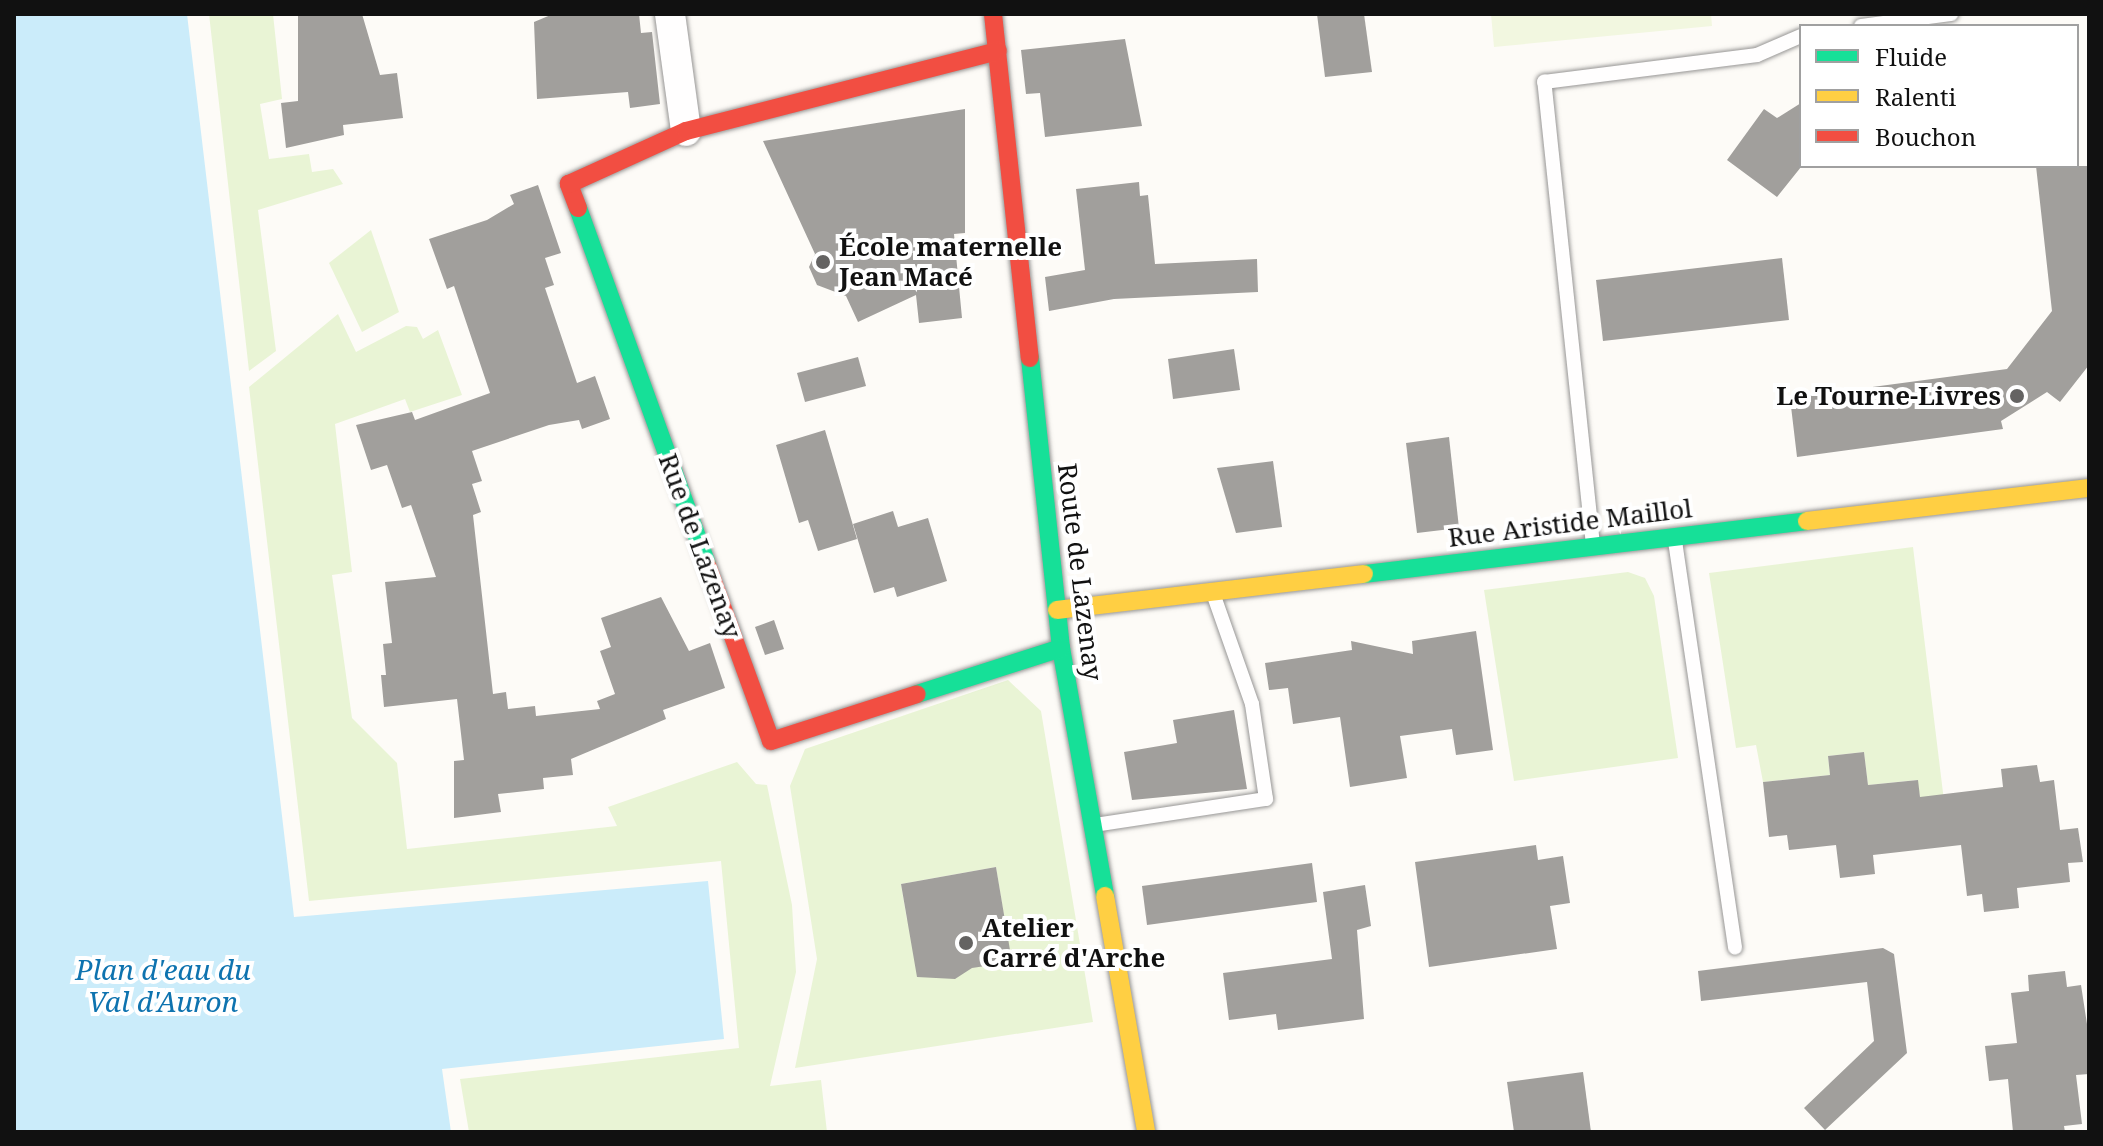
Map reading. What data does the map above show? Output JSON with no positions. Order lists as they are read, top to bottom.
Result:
{
  "streets": {
    "street": ["Rue Aristide Maillol", "Rue de Lazenay", "Route de Lazenay"]
  },
  "crossings": [
    ["Rue Aristide Maillol", "Route de Lazenay"],
    ["Rue de Lazenay", "Route de Lazenay"]
  ],
  "water": ["Plan d'eau du Val d'Auron"],
  "places": ["École maternelle Jean Macé", "Le Tourne-Livres", "Atelier Carré d'Arche"],
  "legend": ["Fluide", "Ralenti", "Bouchon"]
}
